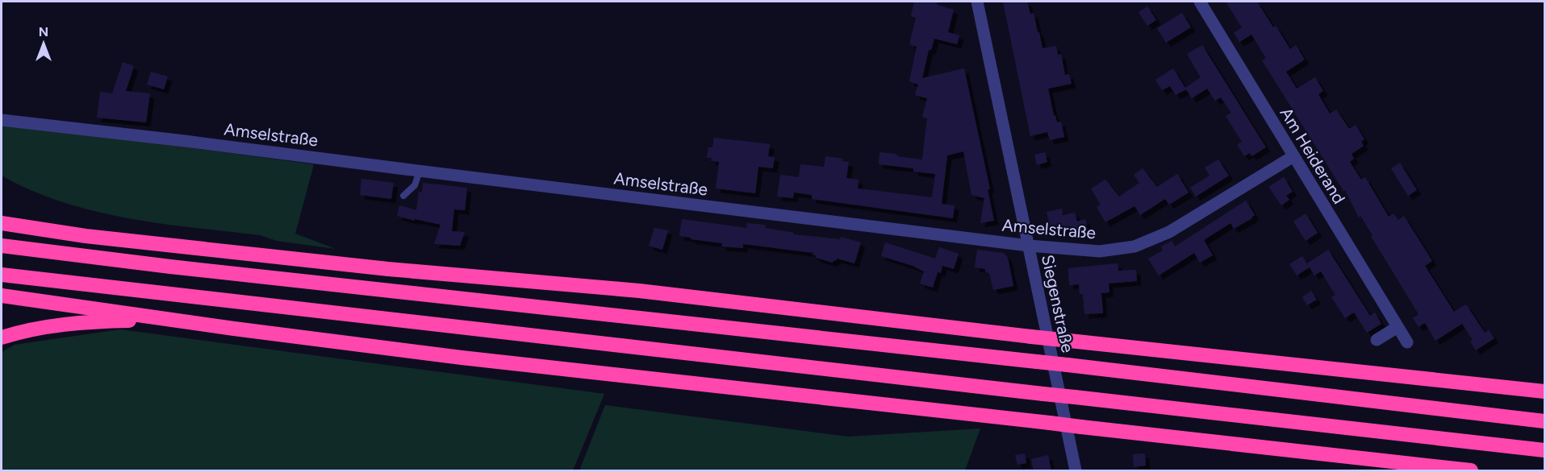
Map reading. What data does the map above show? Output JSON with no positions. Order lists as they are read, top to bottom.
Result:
{
  "streets": {
    "street": ["Amselstraße", "Am Heiderand", "Siegenstraße"]
  },
  "crossings": [
    ["Amselstraße", "Am Heiderand"],
    ["Amselstraße", "Siegenstraße"]
  ],
  "north": "top"
}
